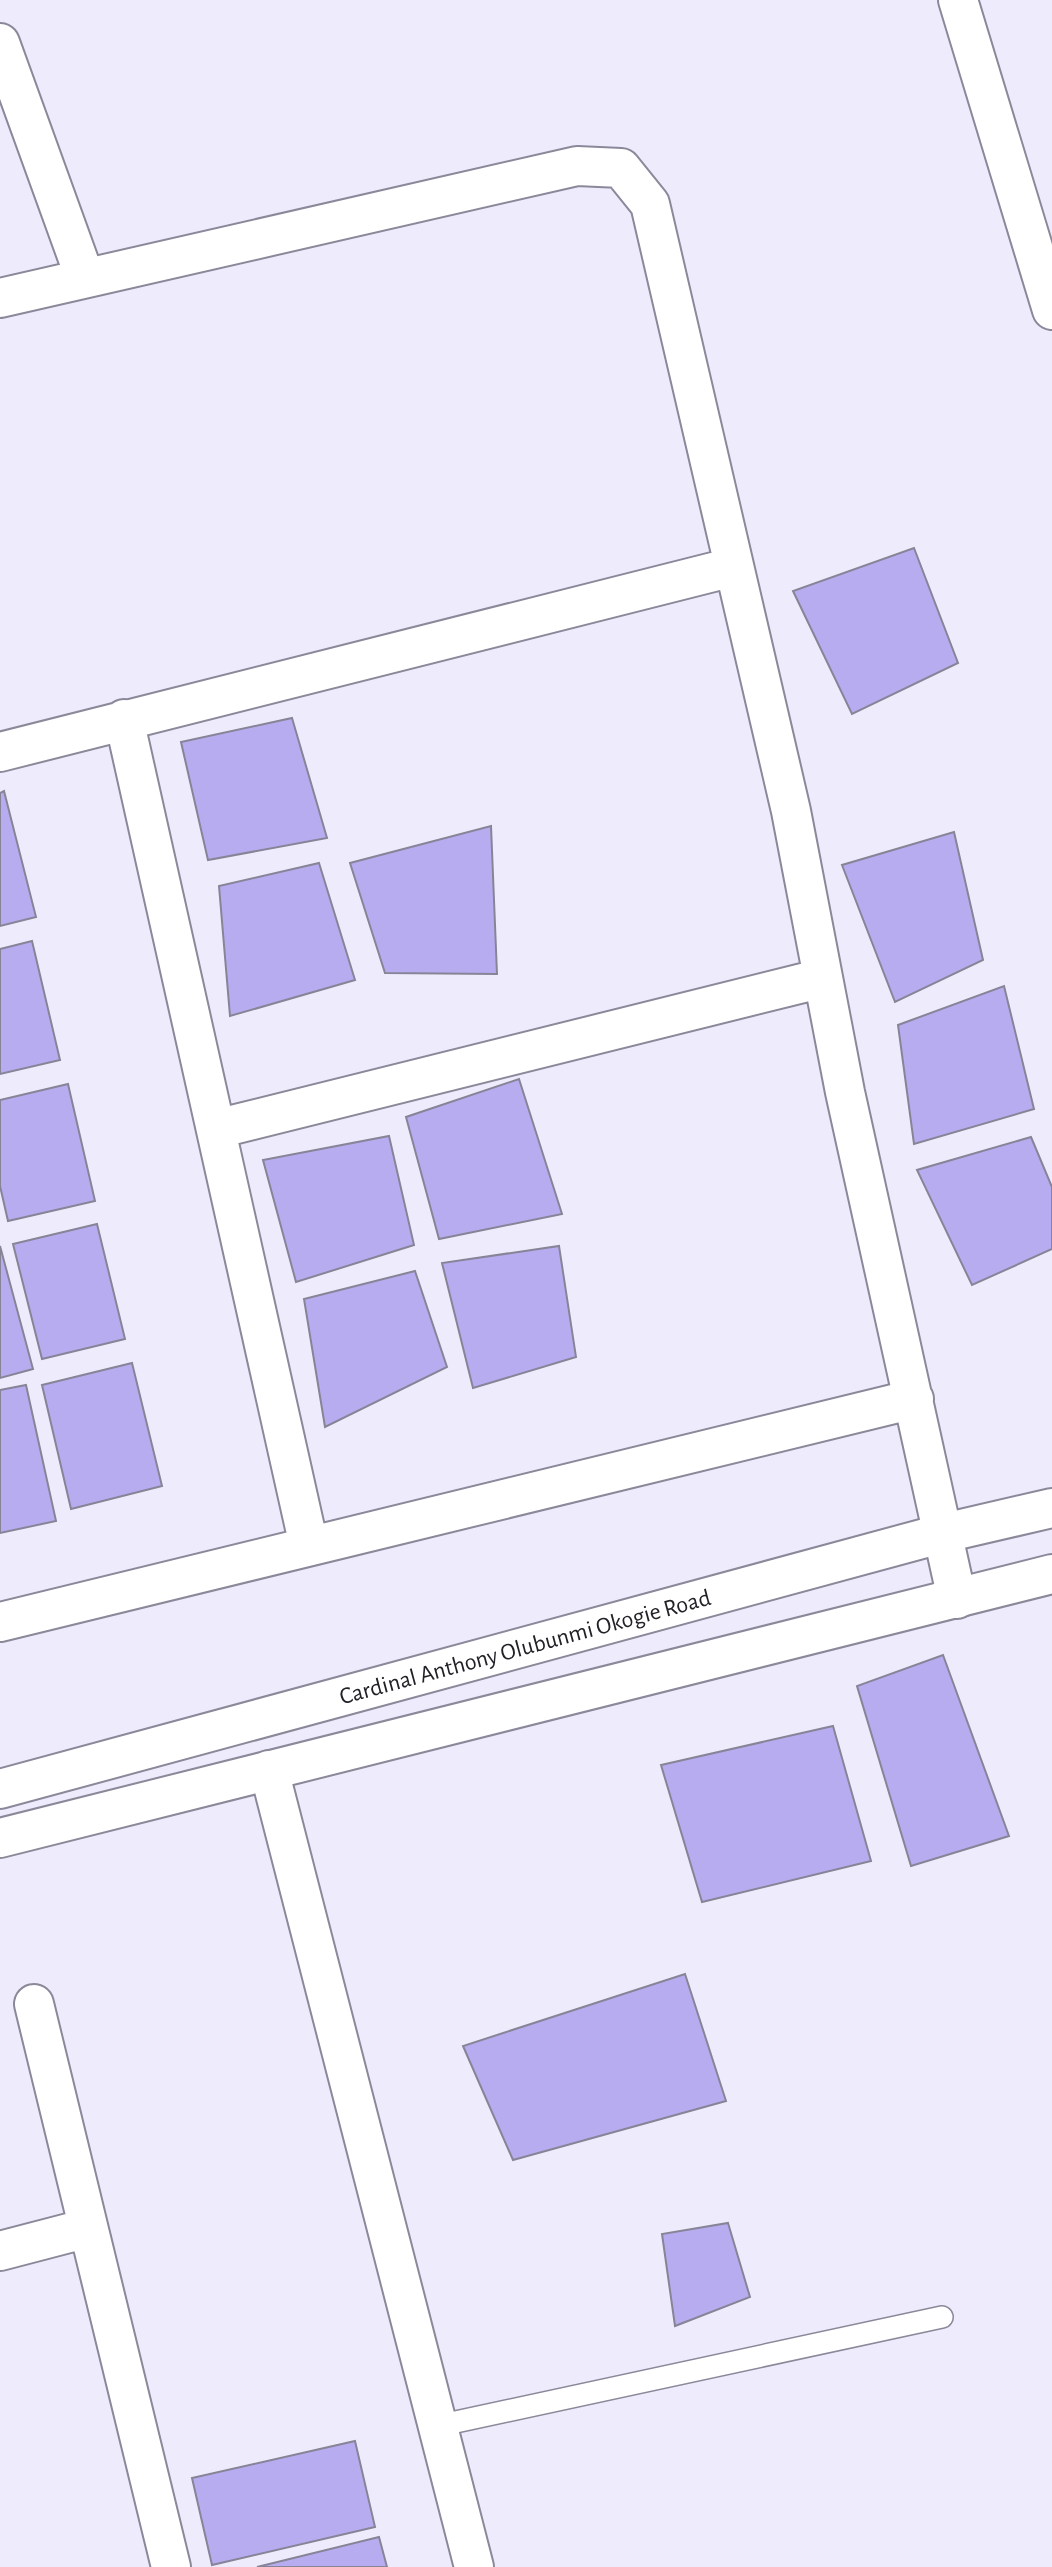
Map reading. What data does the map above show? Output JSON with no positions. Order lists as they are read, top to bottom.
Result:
{
  "streets": {
    "street": ["Cardinal Anthony Olubunmi Okogie Road"]
  }
}
